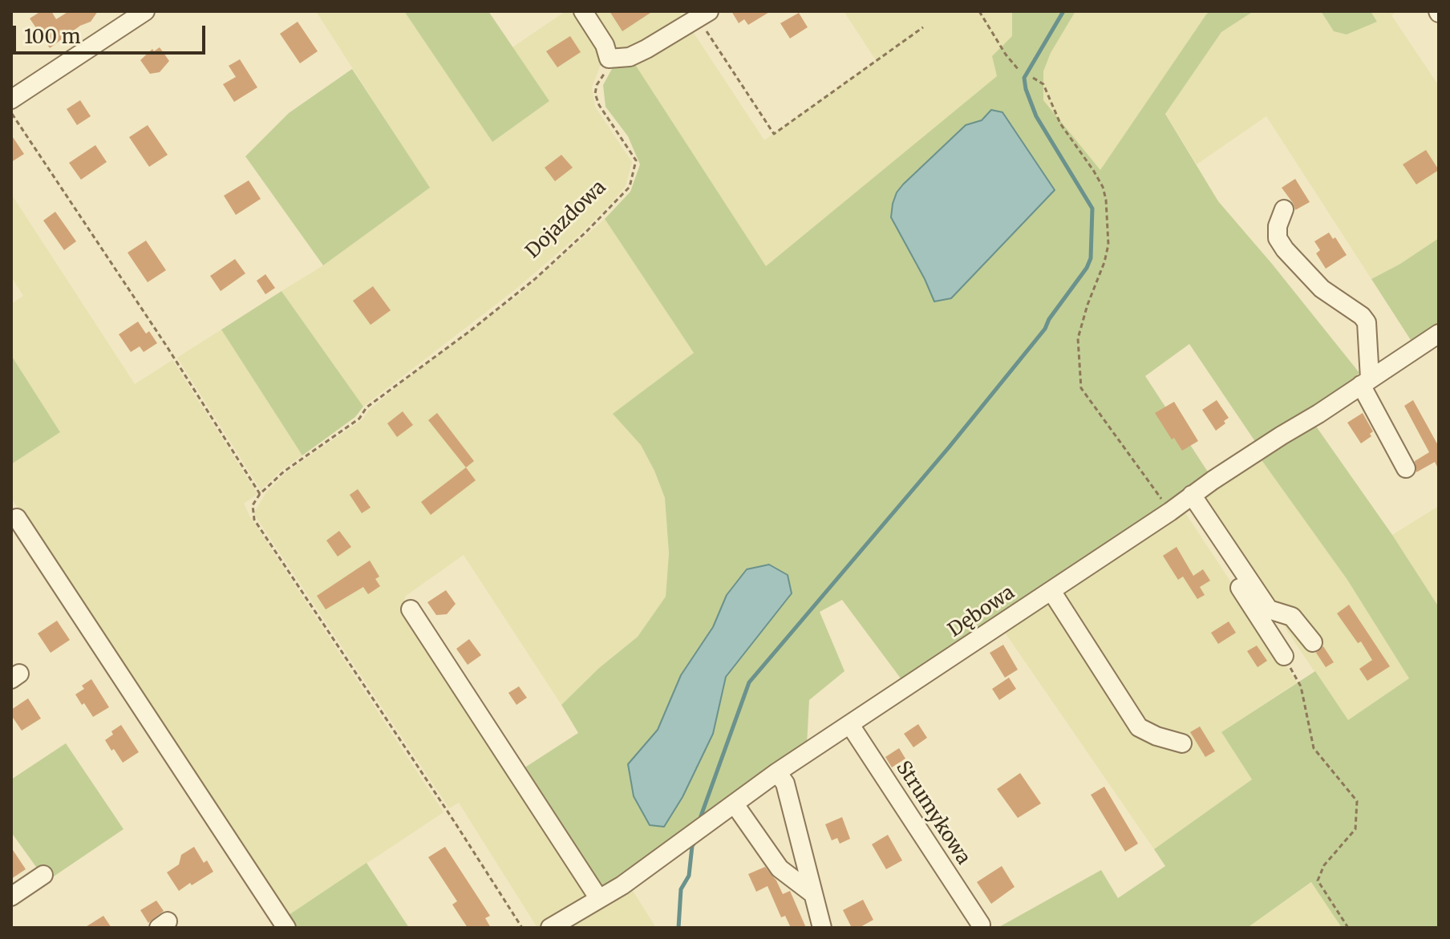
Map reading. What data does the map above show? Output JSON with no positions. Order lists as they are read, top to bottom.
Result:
{
  "streets": {
    "street": ["Dębowa", "Strumykowa"],
    "path": ["Dojazdowa"]
  },
  "crossings": [
    ["Dębowa", "Strumykowa"]
  ],
  "scale_bar": "100 m"
}
